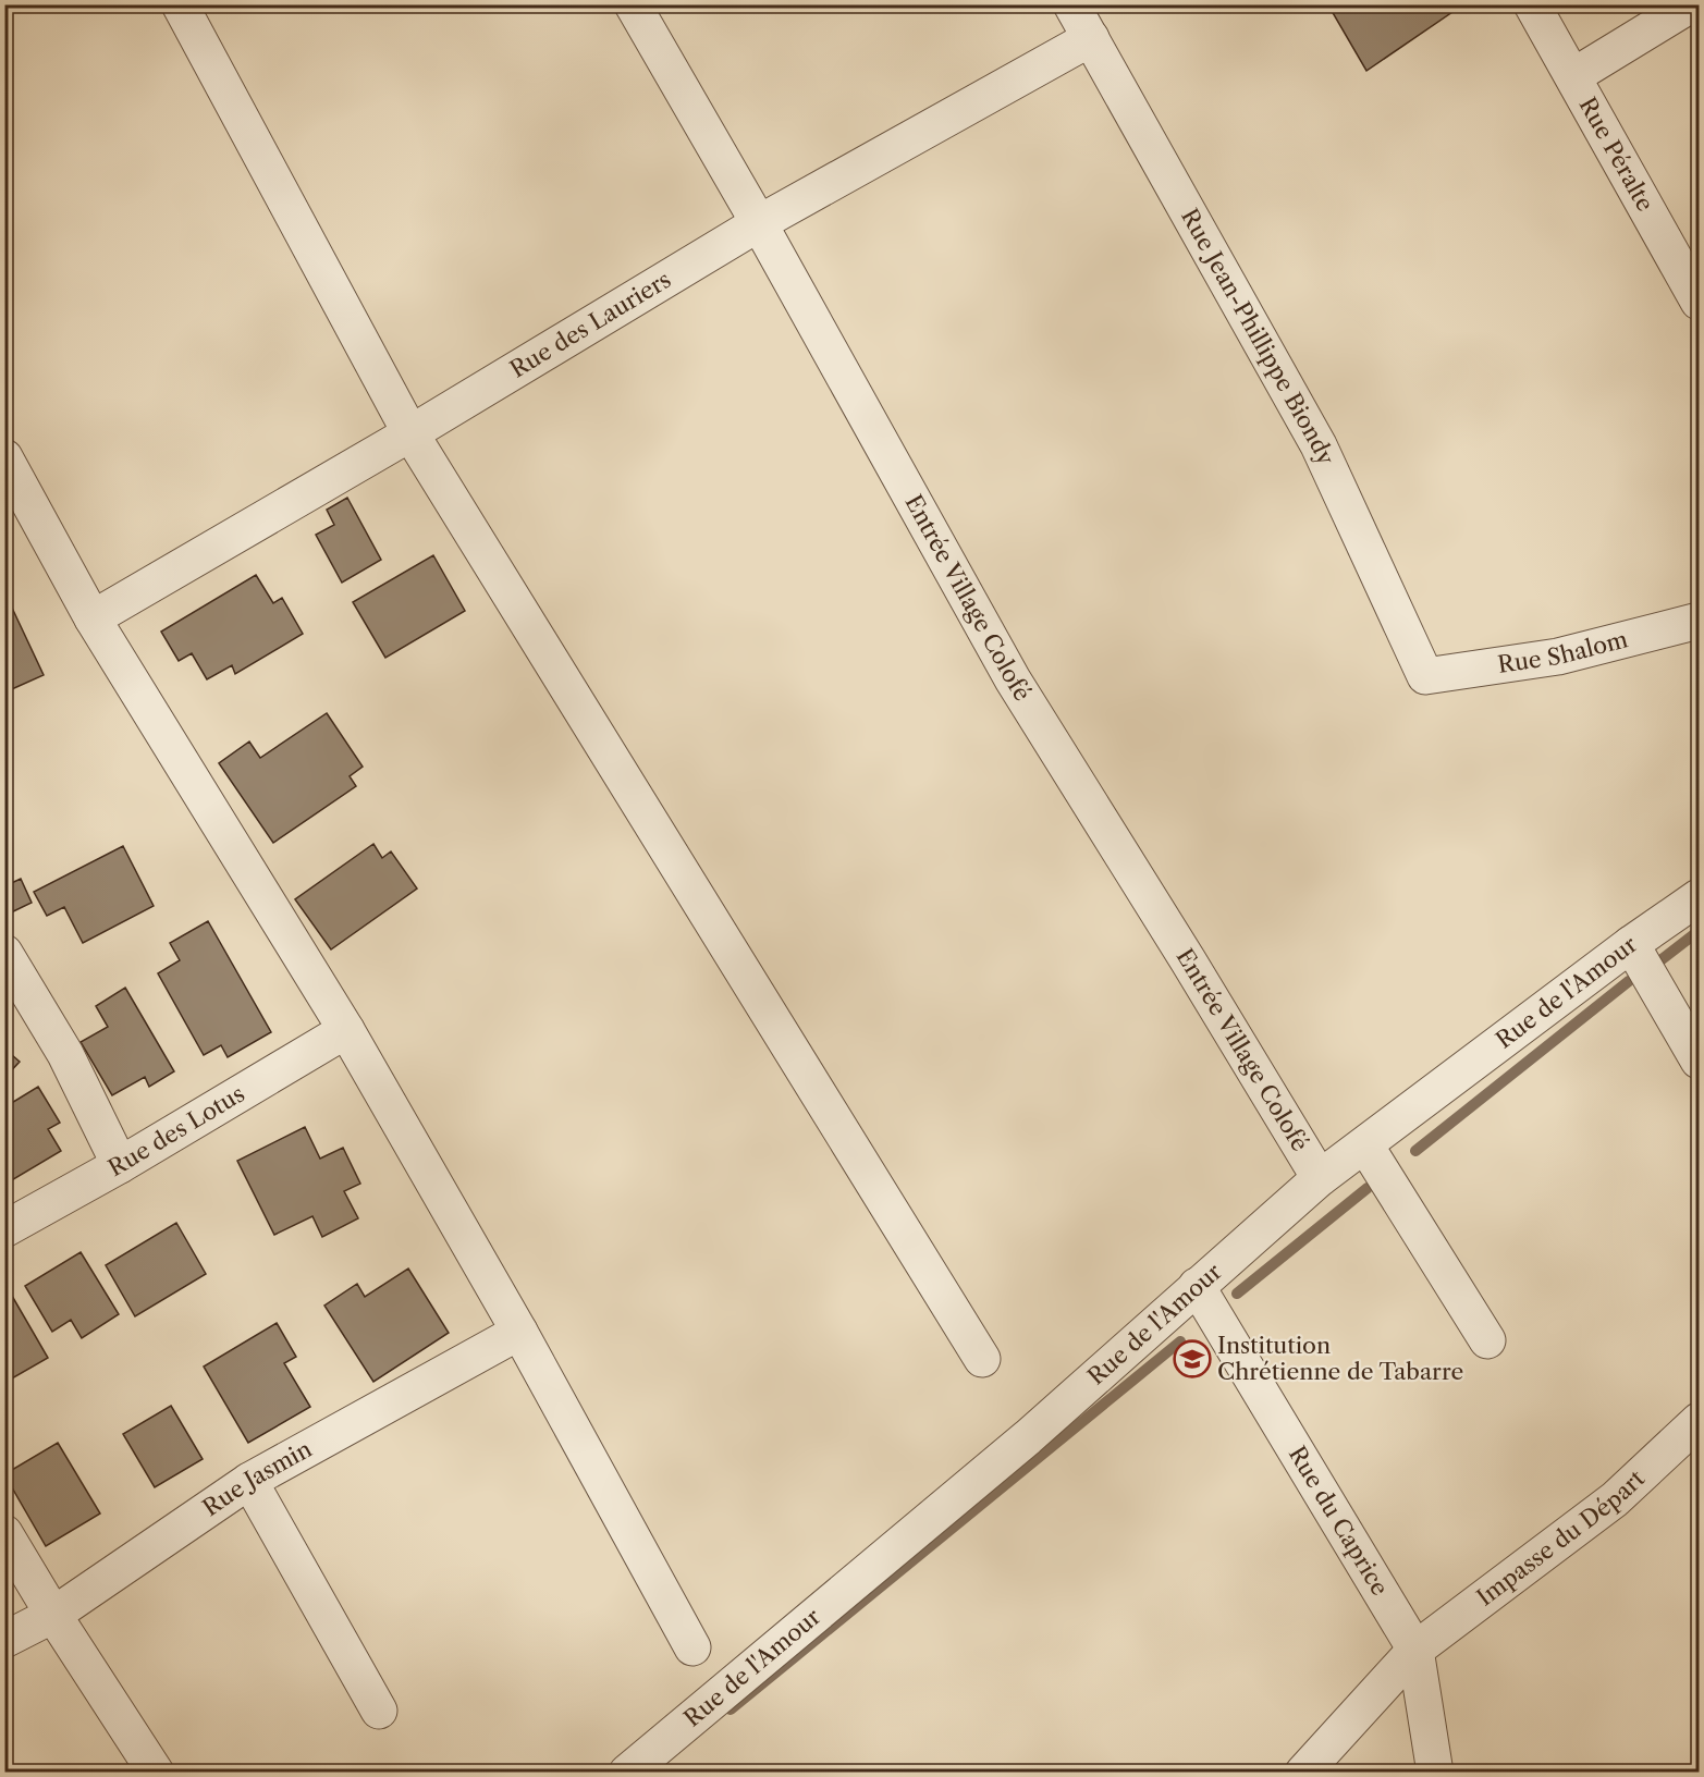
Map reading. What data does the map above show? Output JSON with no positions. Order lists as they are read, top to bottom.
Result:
{
  "streets": {
    "street": [
      "Rue Péralte",
      "Rue des Lauriers",
      "Rue Jean-Phillippe Biondy",
      "Entrée Village Colofé",
      "Rue Shalom",
      "Rue de l'Amour",
      "Rue des Lotus",
      "Rue Jasmin",
      "Rue du Caprice",
      "Impasse du Départ"
    ]
  },
  "crossings": [
    ["Rue des Lauriers", "Rue Jean-Phillippe Biondy"],
    ["Rue des Lauriers", "Entrée Village Colofé"],
    ["Rue Jean-Phillippe Biondy", "Rue Shalom"],
    ["Entrée Village Colofé", "Rue de l'Amour"],
    ["Rue de l'Amour", "Rue du Caprice"],
    ["Rue du Caprice", "Impasse du Départ"]
  ],
  "places": {
    "school or university": ["Institution Chrétienne de Tabarre"]
  }
}
